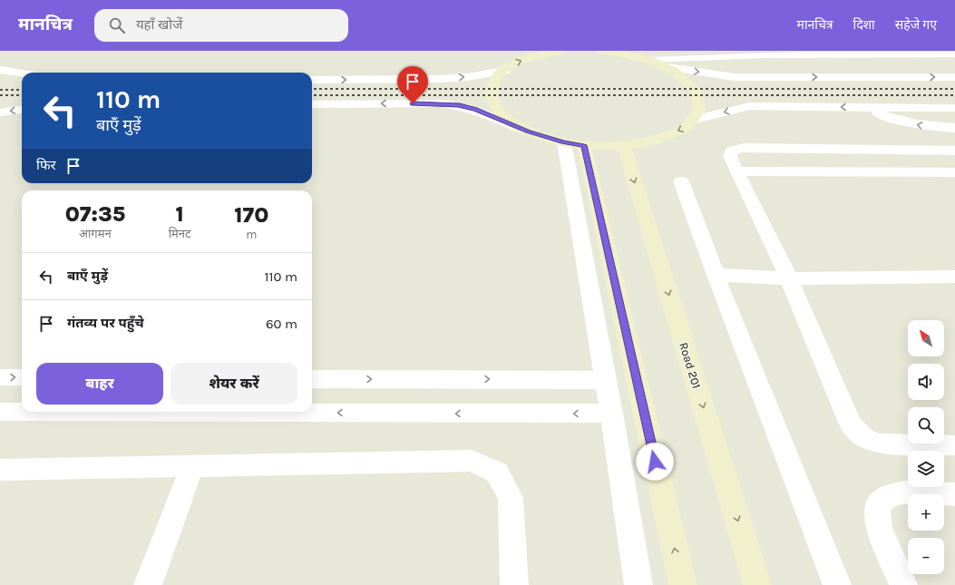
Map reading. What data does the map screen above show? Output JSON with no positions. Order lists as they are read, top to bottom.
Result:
{
  "streets": {
    "main road": ["Road 201"]
  },
  "north": "top left",
  "page": {
    "header": "मानचित्र",
    "search": "यहाँ खोजें",
    "nav": ["मानचित्र", "दिशा", "सहेजे गए"],
    "turn": ["110 m", "बाएँ मुड़ें"],
    "then": "फिर",
    "eta": [
      "07:35",
      "आगमन",
      "1",
      "मिनट",
      "170",
      "m"
    ],
    "list": [
      {
        "name": "बाएँ मुड़ें",
        "value": "110 m"
      },
      {
        "name": "गंतव्य पर पहुँचे",
        "value": "60 m"
      }
    ],
    "map_buttons": ["+", "−"],
    "buttons": ["बाहर", "शेयर करें"]
  }
}
